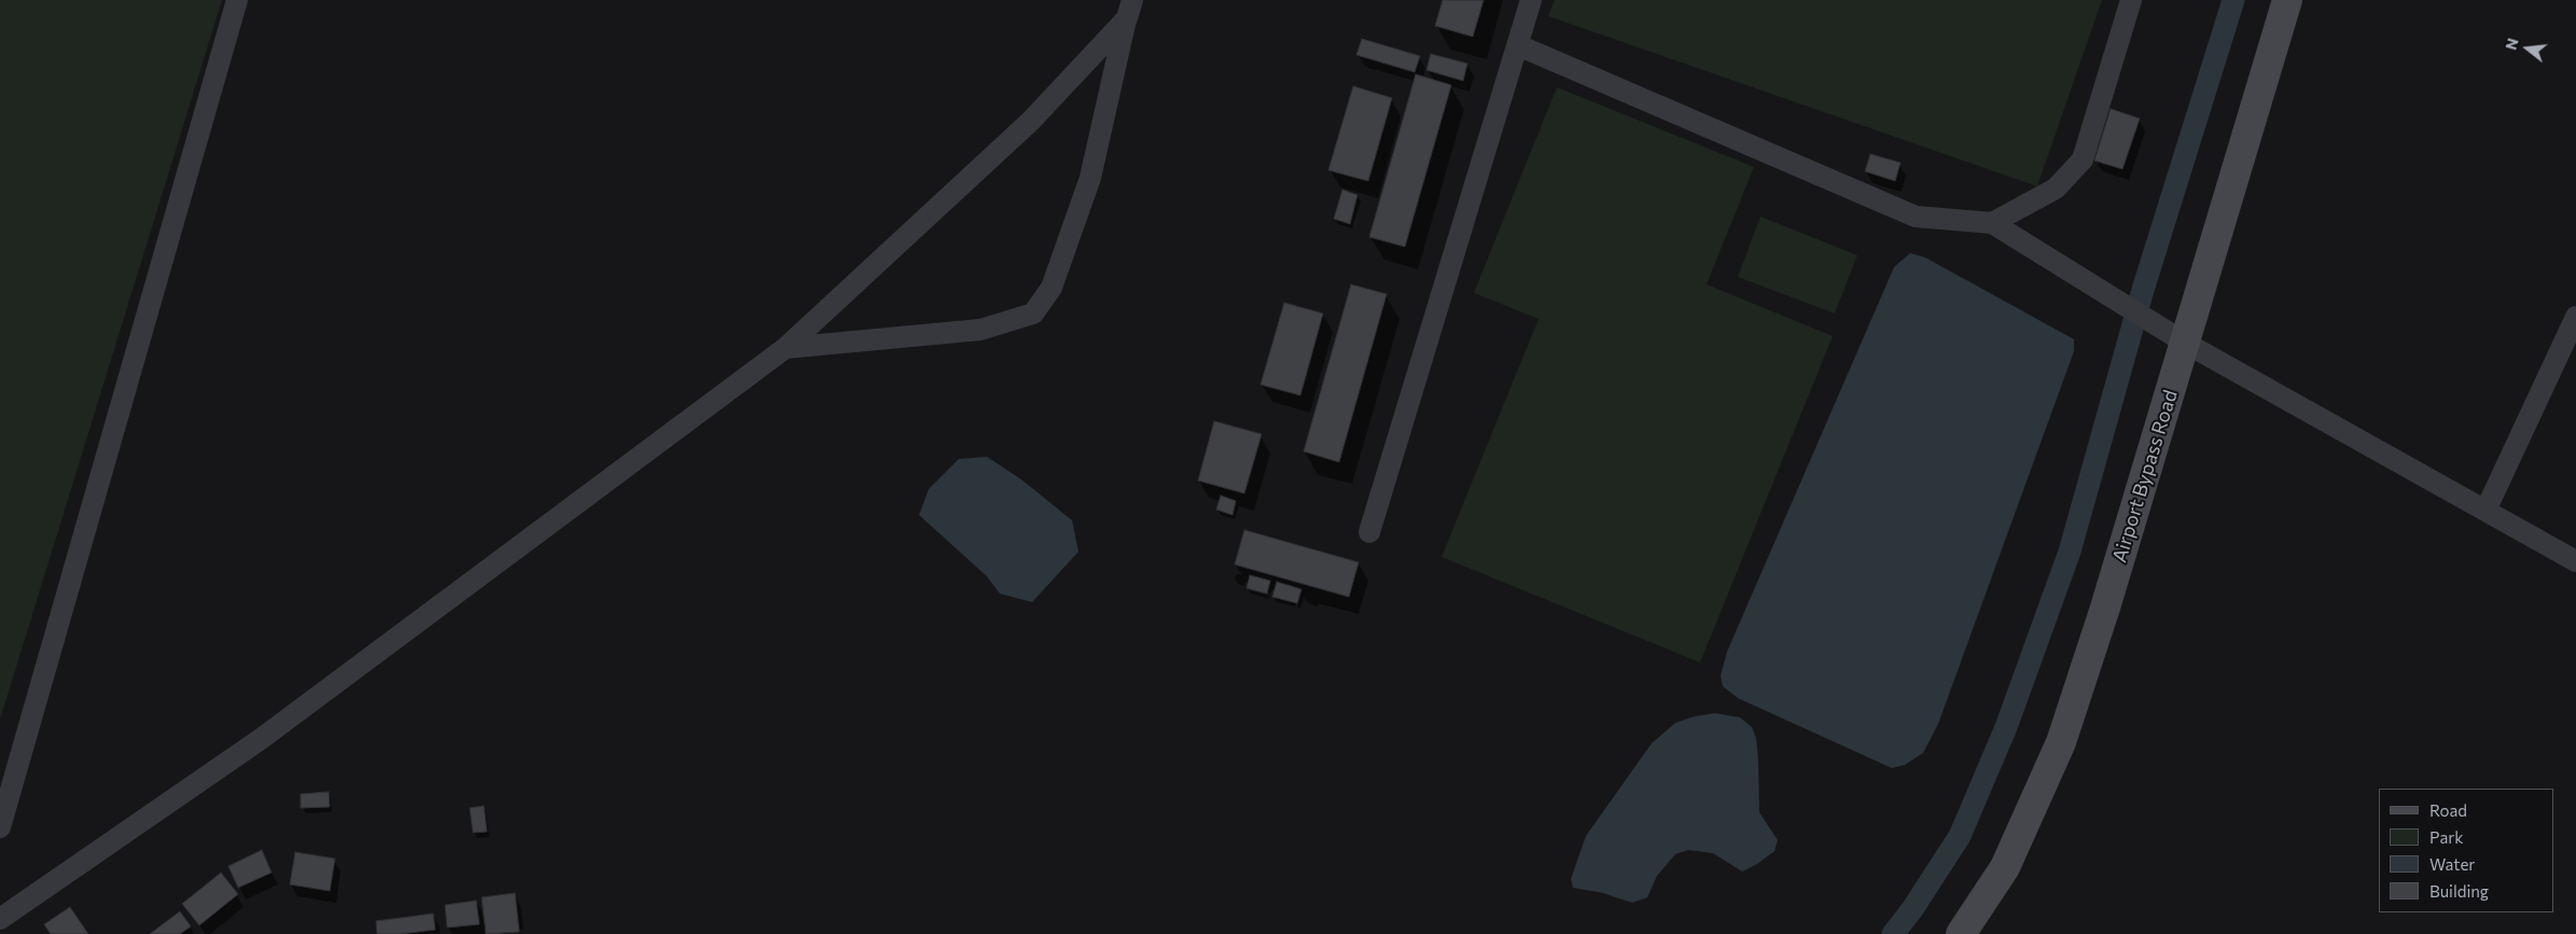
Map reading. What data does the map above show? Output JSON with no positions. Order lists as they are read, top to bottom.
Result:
{
  "streets": {
    "street": ["Airport Bypass Road"]
  },
  "legend": [
    "Road",
    "Park",
    "Water",
    "Building"
  ],
  "north": "left"
}
